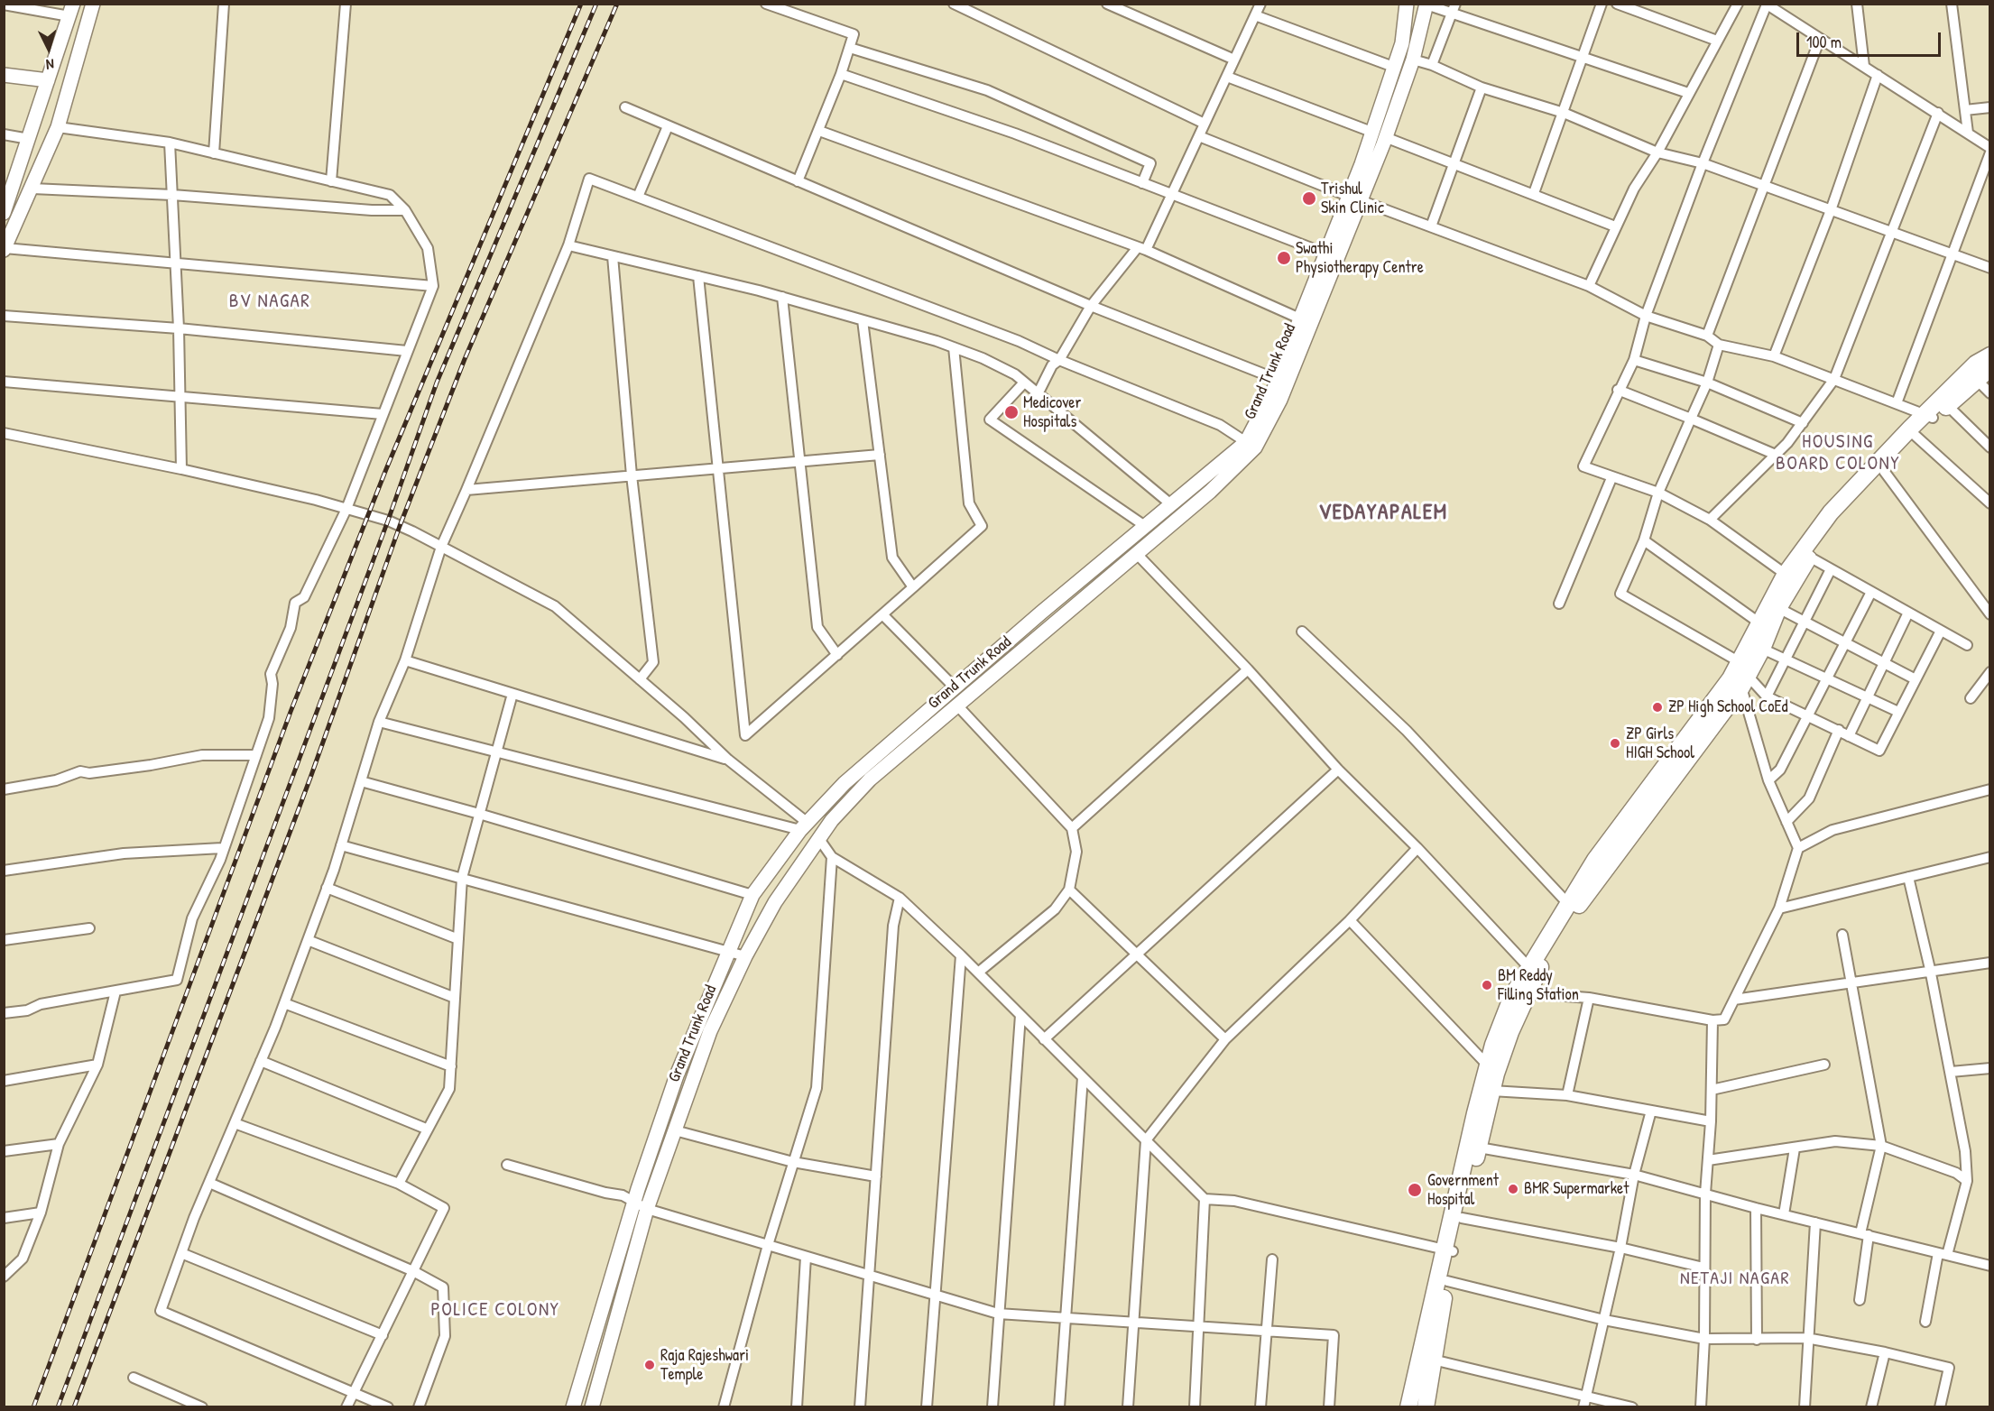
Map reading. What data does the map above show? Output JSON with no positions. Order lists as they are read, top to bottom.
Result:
{
  "streets": {
    "main road": ["Grand Trunk Road"]
  },
  "districts": [
    "BV NAGAR",
    "HOUSING BOARD COLONY",
    "VEDAYAPALEM",
    "NETAJI NAGAR",
    "POLICE COLONY"
  ],
  "places": [
    "Trishul Skin Clinic",
    "Swathi Physiotherapy Centre",
    "Medicover Hospitals",
    "ZP High School CoEd",
    "ZP Girls HIGH School",
    "BM Reddy Filling Station",
    "BMR Supermarket",
    "Government Hospital",
    "Raja Rajeshwari Temple"
  ],
  "scale_bar": "100 m",
  "north": "bottom"
}
